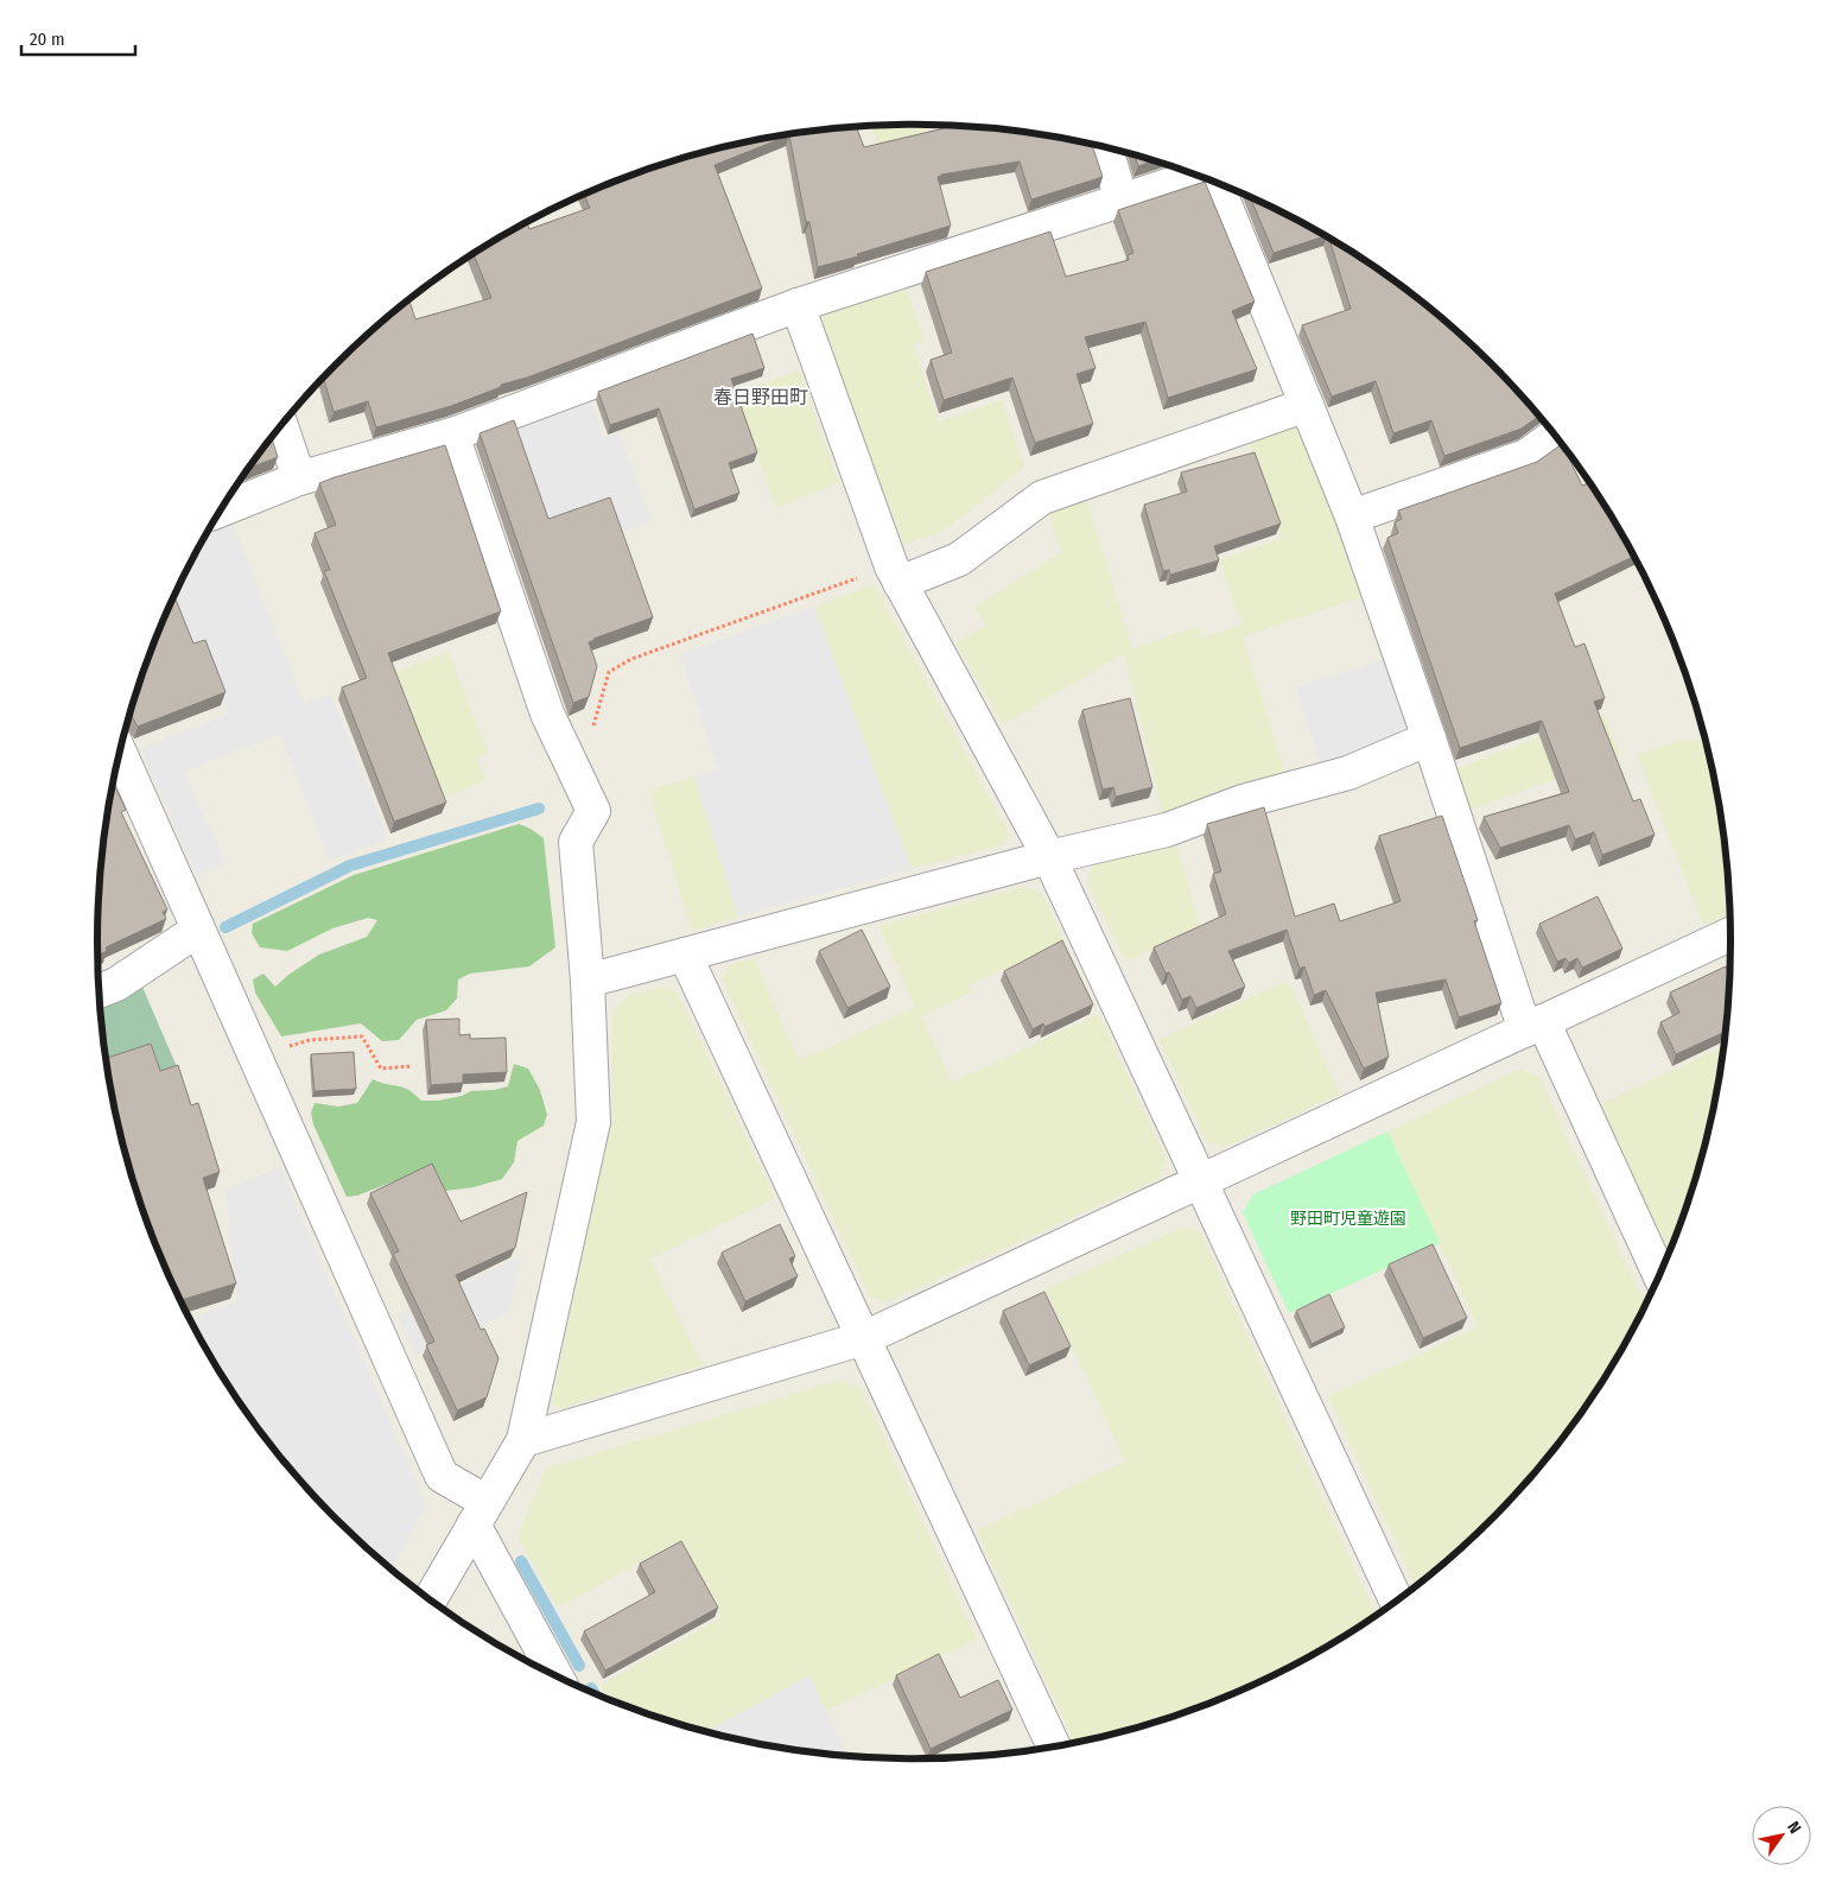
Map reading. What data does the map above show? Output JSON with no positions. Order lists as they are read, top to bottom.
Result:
{
  "districts": ["春日野田町"],
  "parks": ["野田町児童遊園"],
  "scale_bar": "20 m",
  "north": "top right"
}
